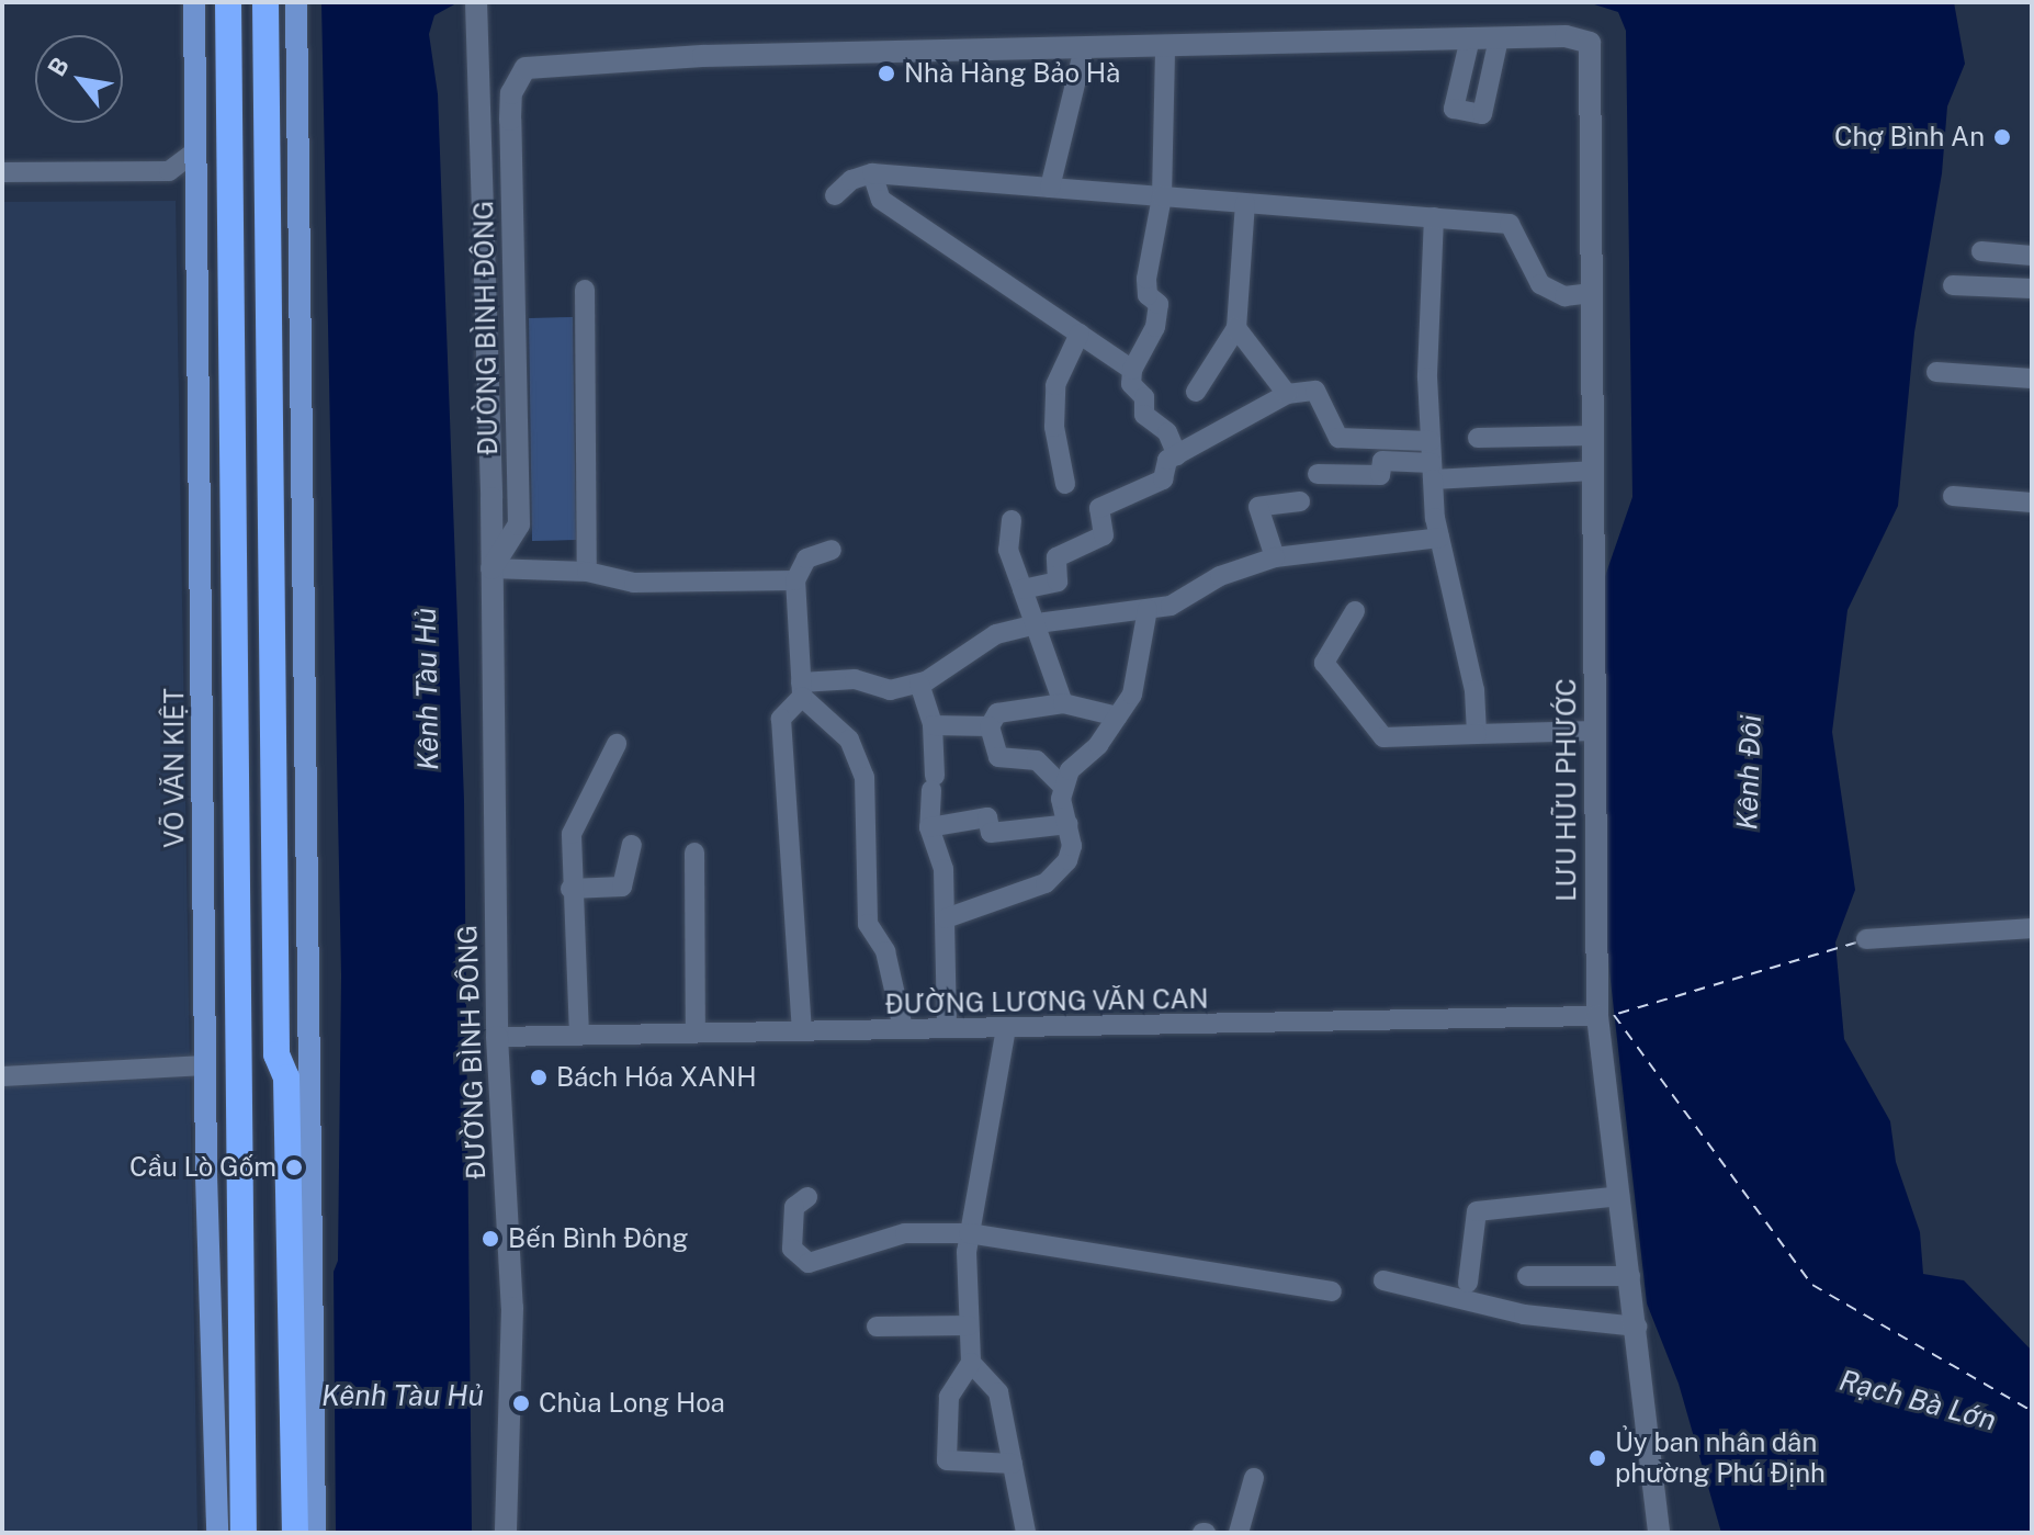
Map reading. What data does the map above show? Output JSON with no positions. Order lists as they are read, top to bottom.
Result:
{
  "streets": {
    "main road": ["VÕ VĂN KIỆT"],
    "street": ["ĐƯỜNG BÌNH ĐÔNG", "LƯU HỮU PHƯỚC", "ĐƯỜNG LƯƠNG VĂN CAN"]
  },
  "crossings": [
    ["ĐƯỜNG BÌNH ĐÔNG", "ĐƯỜNG LƯƠNG VĂN CAN"],
    ["LƯU HỮU PHƯỚC", "ĐƯỜNG LƯƠNG VĂN CAN"]
  ],
  "water": ["Kênh Tàu Hủ", "Kênh Đôi", "Rạch Bà Lớn"],
  "places": [
    "Nhà Hàng Bảo Hà",
    "Chợ Bình An",
    "Bách Hóa XANH",
    "Cầu Lò Gốm",
    "Bến Bình Đông",
    "Chùa Long Hoa",
    "Ủy ban nhân dân phường Phú Định"
  ],
  "north": "top left"
}
